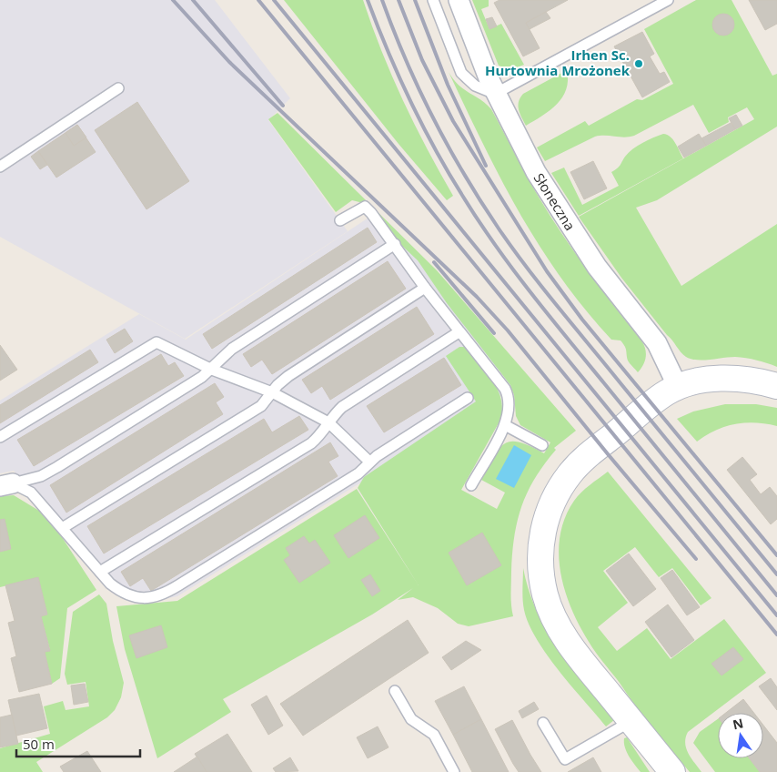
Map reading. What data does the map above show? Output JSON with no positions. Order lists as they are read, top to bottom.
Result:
{
  "streets": {
    "street": ["Słoneczna"]
  },
  "places": ["Irhen Sc. Hurtownia Mrożonek"],
  "scale_bar": "50 m",
  "north": "top"
}
